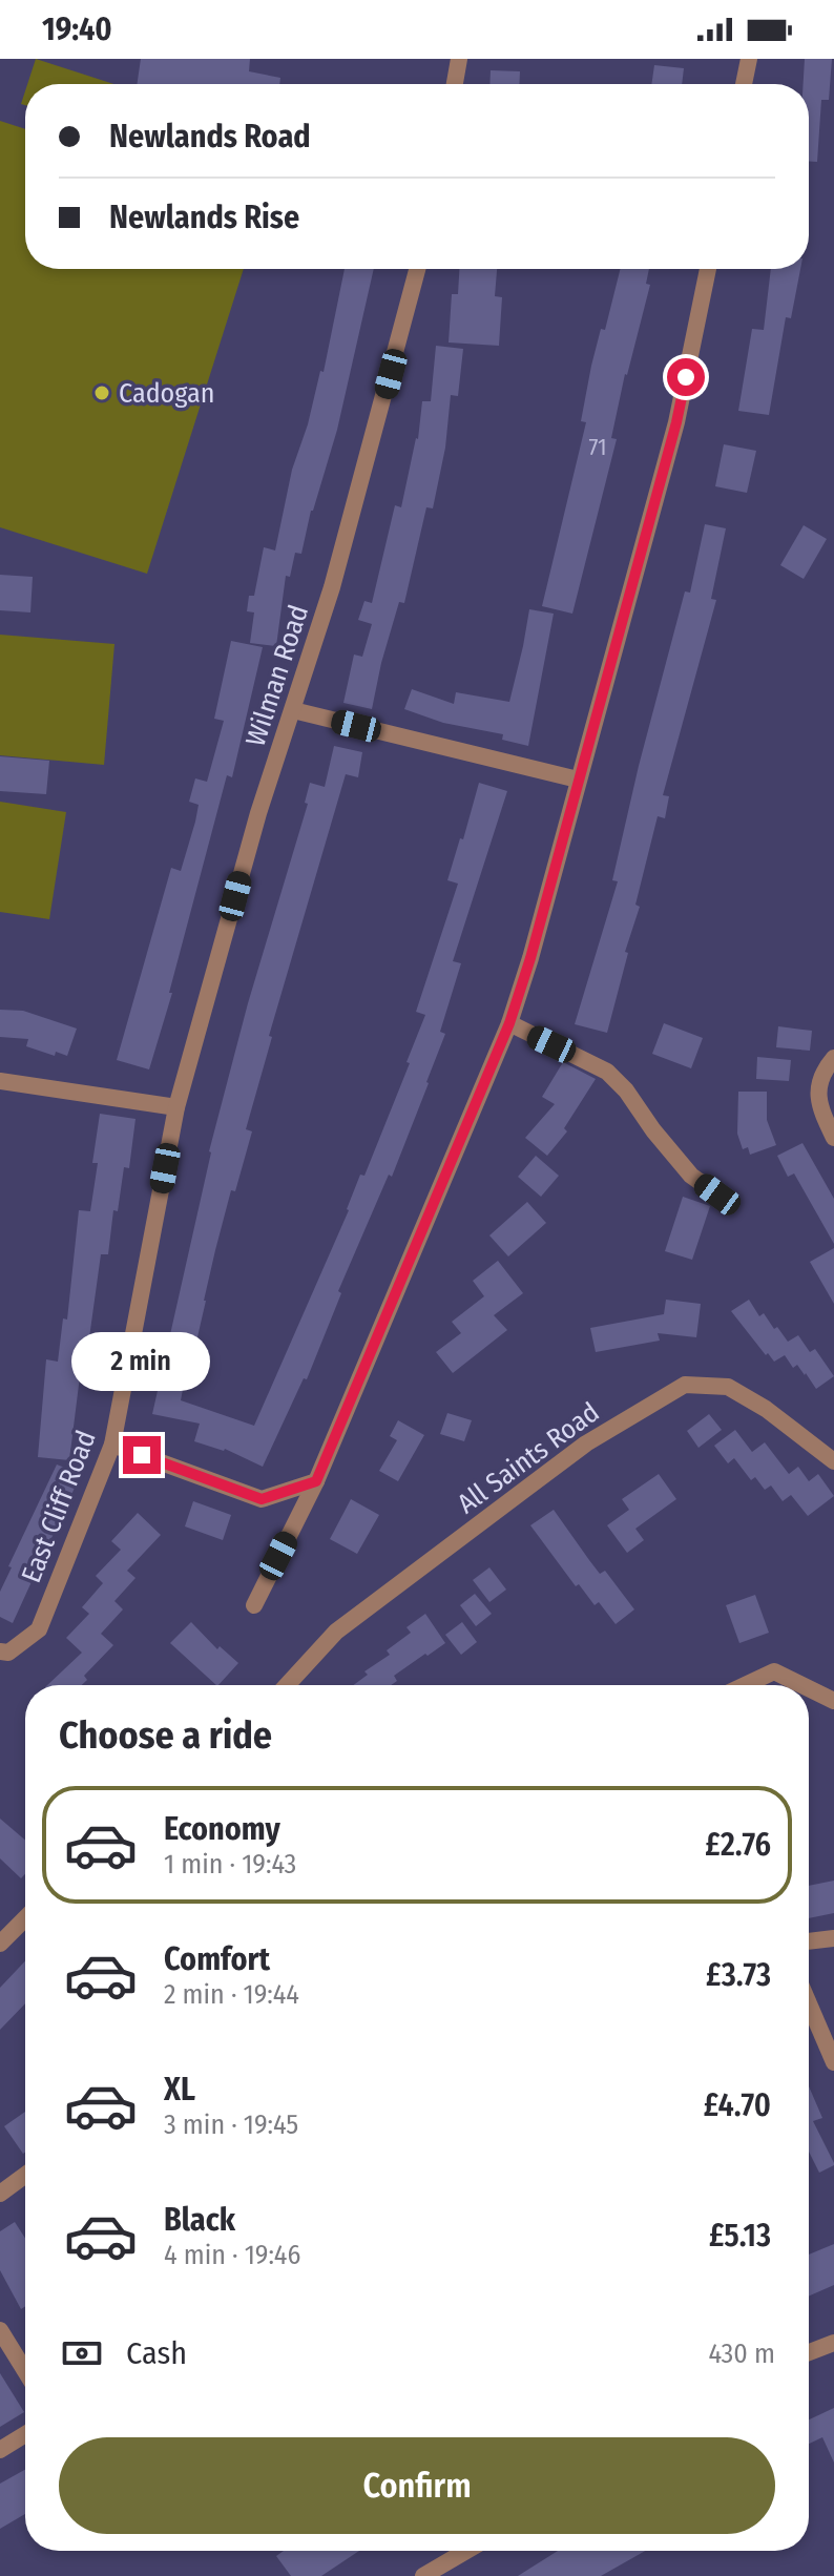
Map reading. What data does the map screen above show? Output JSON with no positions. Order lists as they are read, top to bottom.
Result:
{
  "streets": {
    "street": ["Wilman Road", "All Saints Road", "East Cliff Road"]
  },
  "crossings": [
    ["Wilman Road", "East Cliff Road"]
  ],
  "places": ["Cadogan"],
  "house_numbers": ["71"],
  "page": {
    "status": "19:40",
    "banner": ["Newlands Road", "Newlands Rise"],
    "bubble": "2 min",
    "heading": "Choose a ride",
    "list": [
      {
        "name": "Economy",
        "note": "1 min · 19:43",
        "value": "£2.76"
      },
      {
        "name": "Comfort",
        "note": "2 min · 19:44",
        "value": "£3.73"
      },
      {
        "name": "XL",
        "note": "3 min · 19:45",
        "value": "£4.70"
      },
      {
        "name": "Black",
        "note": "4 min · 19:46",
        "value": "£5.13"
      }
    ],
    "pay": ["Cash", "430 m"],
    "buttons": "Confirm"
  }
}
